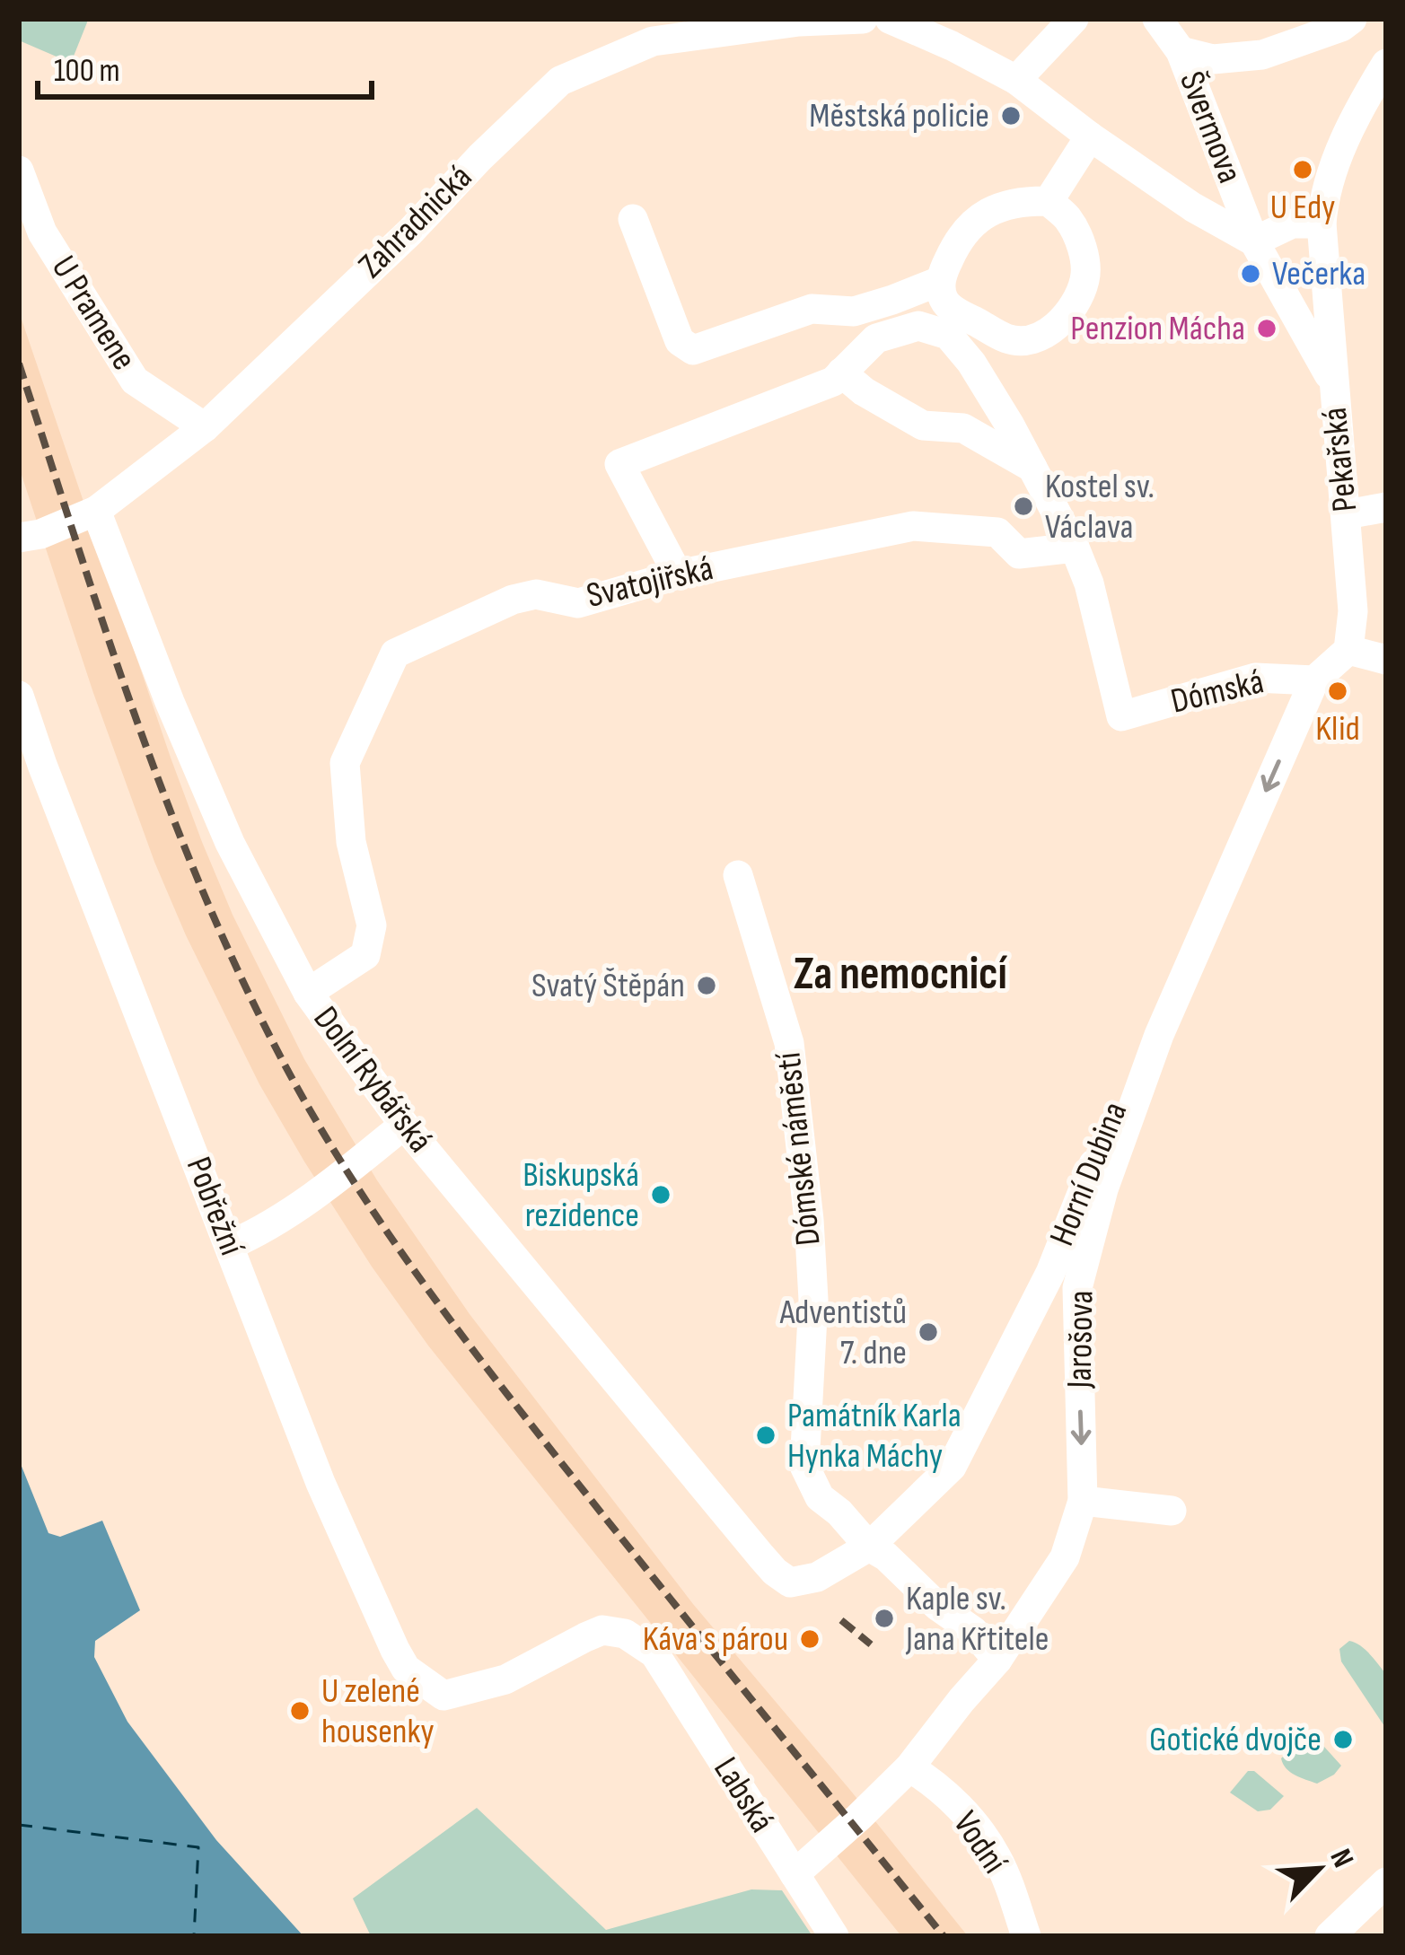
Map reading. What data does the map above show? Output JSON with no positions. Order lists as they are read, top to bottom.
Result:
{
  "streets": {
    "street": [
      "Švermova",
      "Zahradnická",
      "U Pramene",
      "Pekařská",
      "Svatojiřská",
      "Dómská",
      "Dolní Rybářská",
      "Dómské náměstí",
      "Horní Dubina",
      "Pobřežní",
      "Jarošova",
      "Labská",
      "Vodní"
    ]
  },
  "crossings": [
    ["Švermova", "Pekařská"],
    ["Zahradnická", "U Pramene"],
    ["Zahradnická", "Dolní Rybářská"],
    ["Svatojiřská", "Dómská"],
    ["Svatojiřská", "Dolní Rybářská"],
    ["Dómská", "Jarošova"],
    ["Dolní Rybářská", "Horní Dubina"],
    ["Dómské náměstí", "Horní Dubina"],
    ["Dómské náměstí", "Jarošova"],
    ["Horní Dubina", "Jarošova"],
    ["Pobřežní", "Labská"],
    ["Jarošova", "Labská"],
    ["Jarošova", "Vodní"]
  ],
  "one_way": ["Jarošova"],
  "districts": ["Za nemocnicí"],
  "places": [
    "Městská policie",
    "U Edy",
    "Večerka",
    "Penzion Mácha",
    "Kostel sv. Václava",
    "Klid",
    "Svatý Štěpán",
    "Biskupská rezidence",
    "Adventistů 7. dne",
    "Památník Karla Hynka Máchy",
    "Kaple sv. Jana Křtitele",
    "Káva s párou",
    "U zelené housenky",
    "Gotické dvojče"
  ],
  "scale_bar": "100 m",
  "north": "top right"
}
